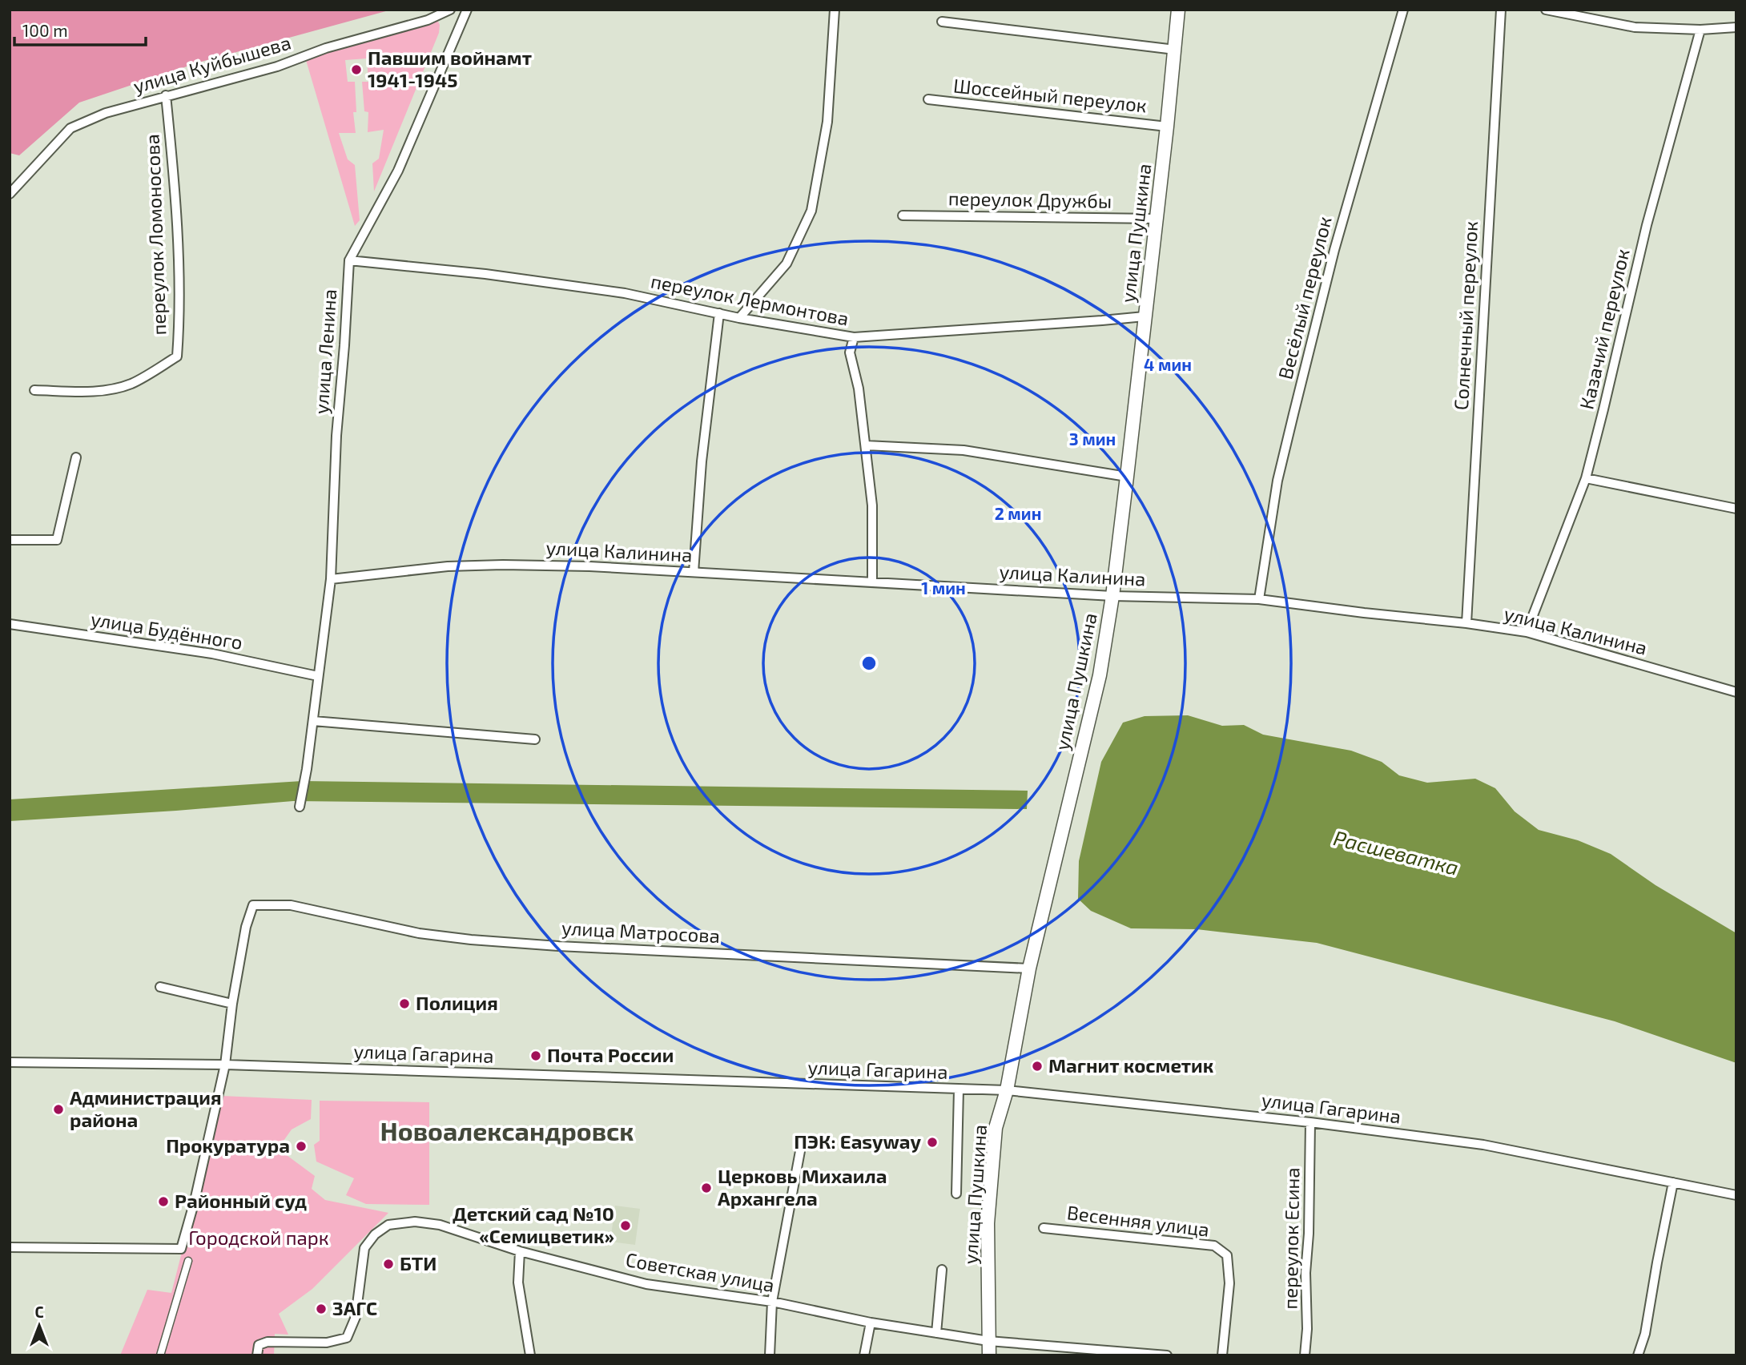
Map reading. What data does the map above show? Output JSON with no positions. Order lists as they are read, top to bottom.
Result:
{
  "streets": {
    "main road": ["улица Пушкина"],
    "street": [
      "улица Куйбышева",
      "Шоссейный переулок",
      "переулок Дружбы",
      "переулок Ломоносова",
      "Весёлый переулок",
      "переулок Лермонтова",
      "Солнечный переулок",
      "Казачий переулок",
      "улица Ленина",
      "улица Калинина",
      "улица Будённого",
      "улица Матросова",
      "улица Гагарина",
      "Весенняя улица",
      "переулок Есина",
      "Советская улица"
    ]
  },
  "crossings": [
    ["улица Куйбышева", "переулок Ломоносова"],
    ["Шоссейный переулок", "улица Пушкина"],
    ["переулок Дружбы", "улица Пушкина"],
    ["улица Пушкина", "переулок Лермонтова"],
    ["улица Пушкина", "улица Калинина"],
    ["улица Пушкина", "улица Матросова"],
    ["улица Пушкина", "улица Гагарина"],
    ["улица Пушкина", "Советская улица"],
    ["Весёлый переулок", "улица Калинина"],
    ["переулок Лермонтова", "улица Ленина"],
    ["Солнечный переулок", "улица Калинина"],
    ["Казачий переулок", "улица Калинина"],
    ["улица Ленина", "улица Калинина"],
    ["улица Ленина", "улица Будённого"],
    ["улица Гагарина", "переулок Есина"]
  ],
  "districts": ["Новоалександровск"],
  "water": ["Расшеватка"],
  "parks": ["Городской парк"],
  "places": [
    "Павшим войнамт 1941-1945",
    "Полиция",
    "Почта России",
    "Магнит косметик",
    "Администрация района",
    "ПЭК: Easyway",
    "Прокуратура",
    "Церковь Михаила Архангела",
    "Районный суд",
    "Детский сад №10 «Семицветик»",
    "БТИ",
    "ЗАГС"
  ],
  "scale_bar": "100 m",
  "north": "top",
  "rings": [
    "4 мин",
    "3 мин",
    "2 мин",
    "1 мин"
  ]
}
